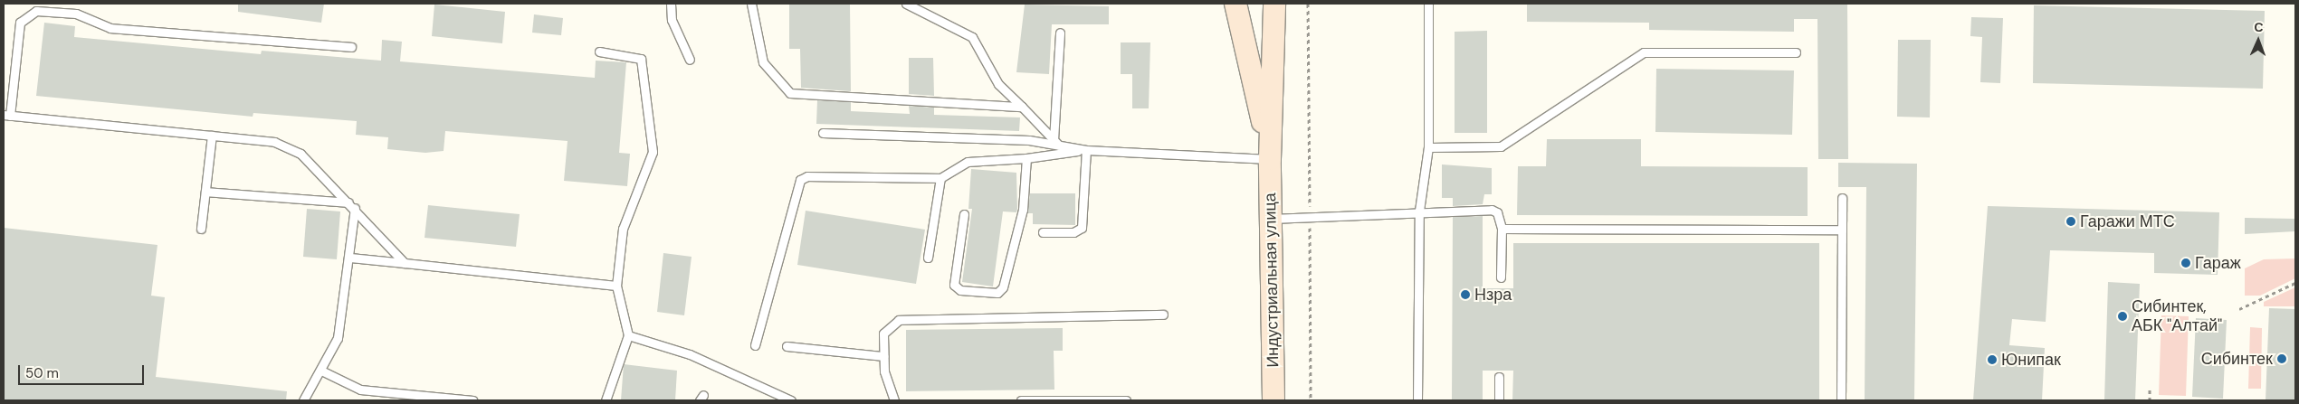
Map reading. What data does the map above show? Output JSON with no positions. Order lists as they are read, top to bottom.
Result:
{
  "streets": {
    "main road": ["Индустриальная улица"]
  },
  "places": [
    "Гаражи МТС",
    "Гараж",
    "Нзра",
    "Сибинтек, АБК \"Алтай\"",
    "Сибинтек",
    "Юнипак"
  ],
  "scale_bar": "50 m",
  "north": "top"
}
